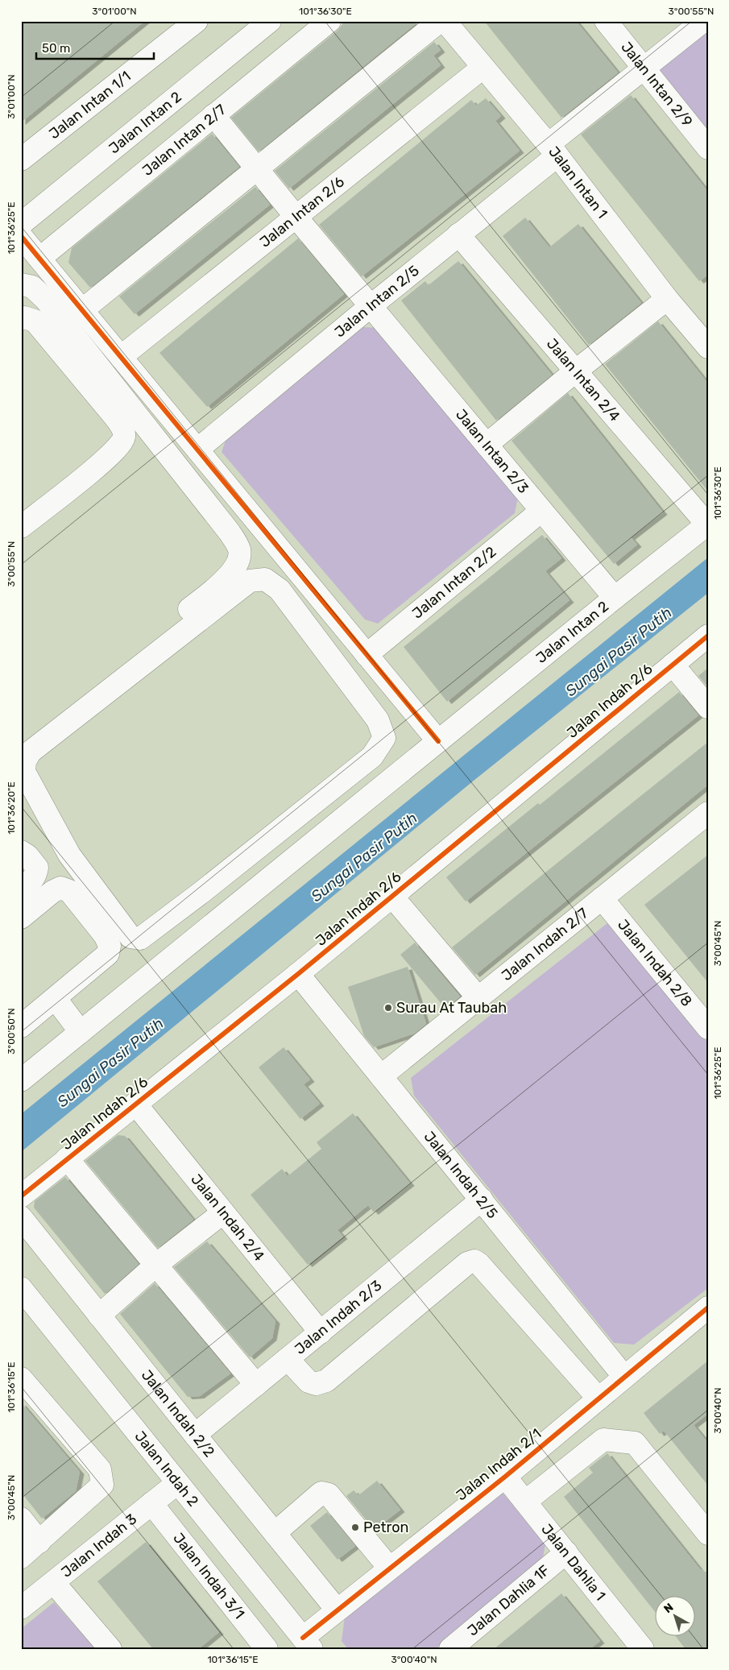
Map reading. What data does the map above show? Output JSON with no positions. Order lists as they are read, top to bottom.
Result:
{
  "streets": {
    "street": [
      "Jalan Intan 2/9",
      "Jalan Intan 1/1",
      "Jalan Intan 2",
      "Jalan Intan 2/7",
      "Jalan Intan 1",
      "Jalan Intan 2/6",
      "Jalan Intan 2/5",
      "Jalan Intan 2/4",
      "Jalan Intan 2/3",
      "Jalan Intan 2/2",
      "Jalan Indah 2/6",
      "Jalan Indah 2/7",
      "Jalan Indah 2/8",
      "Jalan Indah 2/5",
      "Jalan Indah 2/4",
      "Jalan Indah 2/3",
      "Jalan Indah 2/2",
      "Jalan Indah 2/1",
      "Jalan Indah 2",
      "Jalan Indah 3",
      "Jalan Dahlia 1",
      "Jalan Indah 3/1",
      "Jalan Dahlia 1F"
    ]
  },
  "crossings": [
    ["Jalan Intan 2/9", "Jalan Intan 2/5"],
    ["Jalan Intan 2", "Jalan Intan 2/4"],
    ["Jalan Intan 2", "Jalan Intan 2/3"],
    ["Jalan Intan 2/7", "Jalan Intan 2/3"],
    ["Jalan Intan 1", "Jalan Intan 2/6"],
    ["Jalan Intan 1", "Jalan Intan 2/5"],
    ["Jalan Intan 2/6", "Jalan Intan 2/3"],
    ["Jalan Intan 2/5", "Jalan Intan 2/4"],
    ["Jalan Intan 2/5", "Jalan Intan 2/3"],
    ["Jalan Intan 2/3", "Jalan Intan 2/2"],
    ["Jalan Indah 2/6", "Jalan Indah 2/5"],
    ["Jalan Indah 2/6", "Jalan Indah 2/4"],
    ["Jalan Indah 2/7", "Jalan Indah 2/8"],
    ["Jalan Indah 2/7", "Jalan Indah 2/5"],
    ["Jalan Indah 2/5", "Jalan Indah 2/3"],
    ["Jalan Indah 2/5", "Jalan Indah 2/1"],
    ["Jalan Indah 2/4", "Jalan Indah 2/3"],
    ["Jalan Indah 2/3", "Jalan Indah 2/2"],
    ["Jalan Indah 2/2", "Jalan Indah 2/1"],
    ["Jalan Indah 2/1", "Jalan Indah 2"],
    ["Jalan Indah 2/1", "Jalan Dahlia 1"],
    ["Jalan Indah 2", "Jalan Indah 3"],
    ["Jalan Indah 3", "Jalan Indah 3/1"],
    ["Jalan Dahlia 1", "Jalan Dahlia 1F"]
  ],
  "water": ["Sungai Pasir Putih"],
  "places": ["Surau At Taubah", "Petron"],
  "scale_bar": "50 m",
  "north": "top left",
  "coordinates": [
    "3°01'00\"N",
    "101°36'30\"E",
    "3°00'55\"N",
    "101°36'25\"E",
    "101°36'20\"E",
    "3°00'45\"N",
    "3°00'50\"N",
    "101°36'15\"E",
    "3°00'40\"N"
  ]
}
